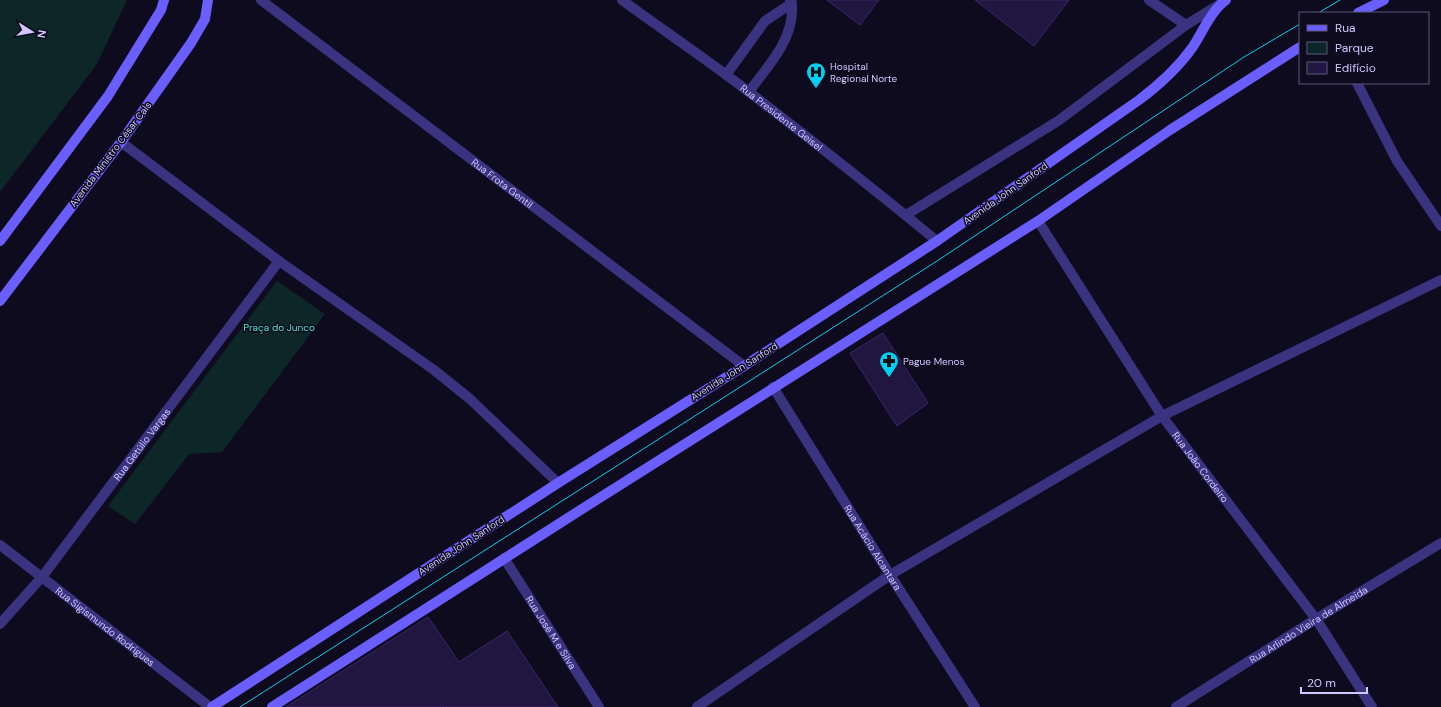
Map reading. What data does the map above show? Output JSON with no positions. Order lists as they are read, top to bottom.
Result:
{
  "streets": {
    "main road": ["Avenida Ministro César Cals", "Avenida John Sanford"],
    "street": [
      "Rua Presidente Geisel",
      "Rua Frota Gentil",
      "Rua Getúlio Vargas",
      "Rua João Cordeiro",
      "Rua Acácio Alcantara",
      "Rua Arlindo Vieira de Almeida",
      "Rua Sigismundo Rodrigues",
      "Rua José M e Silva"
    ]
  },
  "crossings": [
    ["Rua Presidente Geisel", "Avenida John Sanford"],
    ["Rua Frota Gentil", "Avenida John Sanford"],
    ["Avenida John Sanford", "Rua Sigismundo Rodrigues"],
    ["Rua Getúlio Vargas", "Rua Sigismundo Rodrigues"],
    ["Rua João Cordeiro", "Rua Arlindo Vieira de Almeida"]
  ],
  "parks": ["Praça do Junco"],
  "places": {
    "hospital": ["Hospital Regional Norte"],
    "pharmacy": ["Pague Menos"]
  },
  "legend": ["Rua", "Parque", "Edifício"],
  "scale_bar": "20 m",
  "north": "right"
}
